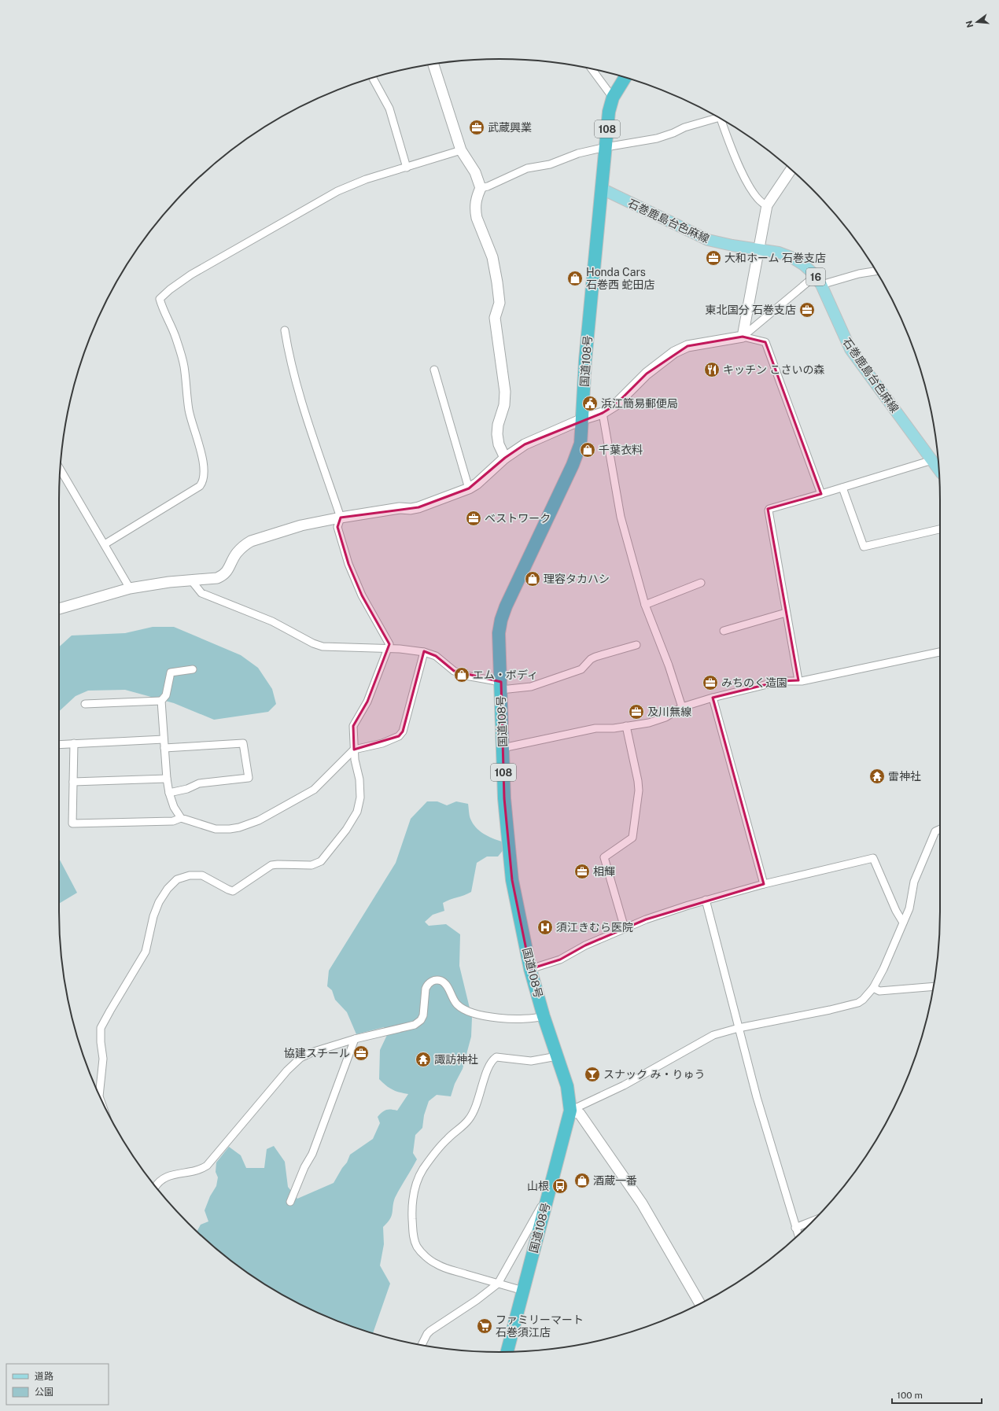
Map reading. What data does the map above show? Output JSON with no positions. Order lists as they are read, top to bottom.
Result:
{
  "streets": {
    "highway": ["108", "国道108号"],
    "main road": ["石巻鹿島台色麻線", "16"]
  },
  "crossings": [
    ["石巻鹿島台色麻線", "国道108号"]
  ],
  "places": {
    "office": [
      "武蔵興業",
      "大和ホーム 石巻支店",
      "東北国分 石巻支店",
      "ベストワーク",
      "みちのく造園",
      "及川無線",
      "相輝",
      "協建スチール"
    ],
    "shop": [
      "Honda Cars 石巻西 蛇田店",
      "千葉衣料",
      "理容タカハシ",
      "エム・ボディ",
      "酒蔵一番"
    ],
    "restaurant": ["キッチン こさいの森"],
    "public building": ["浜江簡易郵便局"],
    "temple": ["雷神社", "諏訪神社"],
    "hospital": ["須江きむら医院"],
    "bar": ["スナック み・りゅう"],
    "bus stop": ["山根"],
    "supermarket": ["ファミリーマート 石巻須江店"]
  },
  "legend": ["道路", "公園"],
  "scale_bar": "100 m",
  "north": "left"
}
